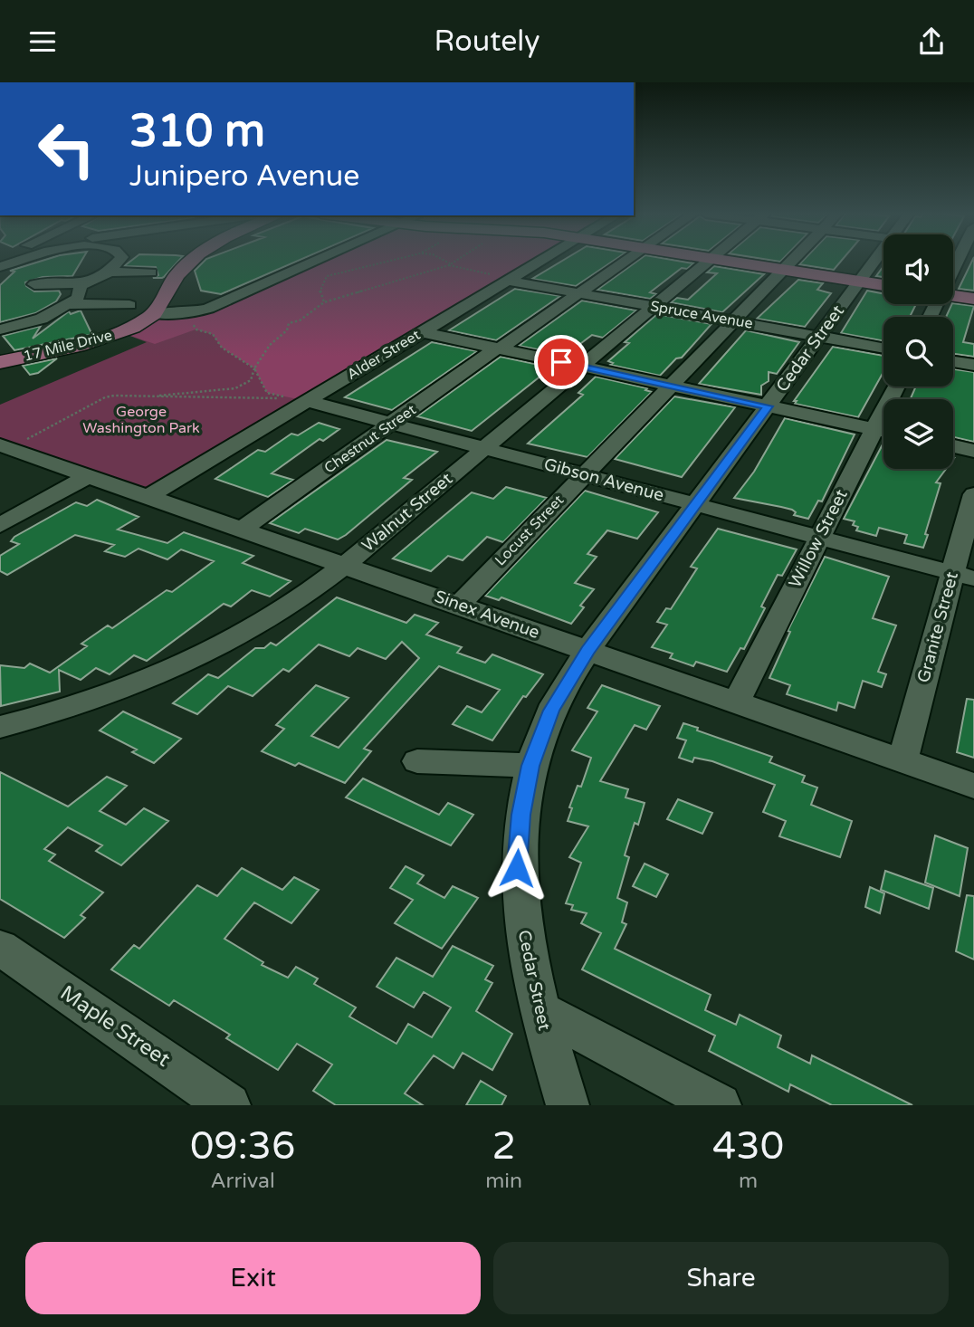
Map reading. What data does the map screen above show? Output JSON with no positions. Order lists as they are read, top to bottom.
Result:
{
  "streets": {
    "main road": ["17 Mile Drive"],
    "street": [
      "Spruce Avenue",
      "Cedar Street",
      "Alder Street",
      "Chestnut Street",
      "Gibson Avenue",
      "Walnut Street",
      "Locust Street",
      "Willow Street",
      "Sinex Avenue",
      "Granite Street",
      "Maple Street"
    ]
  },
  "crossings": [
    ["Spruce Avenue", "Cedar Street"],
    ["Spruce Avenue", "Alder Street"],
    ["Spruce Avenue", "Chestnut Street"],
    ["Spruce Avenue", "Walnut Street"],
    ["Spruce Avenue", "Locust Street"],
    ["Cedar Street", "Gibson Avenue"],
    ["Cedar Street", "Sinex Avenue"],
    ["Alder Street", "Gibson Avenue"],
    ["Alder Street", "Sinex Avenue"],
    ["Chestnut Street", "Gibson Avenue"],
    ["Chestnut Street", "Sinex Avenue"],
    ["Gibson Avenue", "Walnut Street"],
    ["Gibson Avenue", "Locust Street"],
    ["Gibson Avenue", "Willow Street"],
    ["Gibson Avenue", "Granite Street"],
    ["Walnut Street", "Sinex Avenue"],
    ["Locust Street", "Sinex Avenue"],
    ["Willow Street", "Sinex Avenue"],
    ["Sinex Avenue", "Granite Street"]
  ],
  "parks": ["George Washington Park"],
  "page": {
    "header": "Routely",
    "turn": ["310 m", "Junipero Avenue"],
    "eta": [
      "09:36",
      "Arrival",
      "2",
      "min",
      "430",
      "m"
    ],
    "buttons": ["Exit", "Share"]
  }
}
